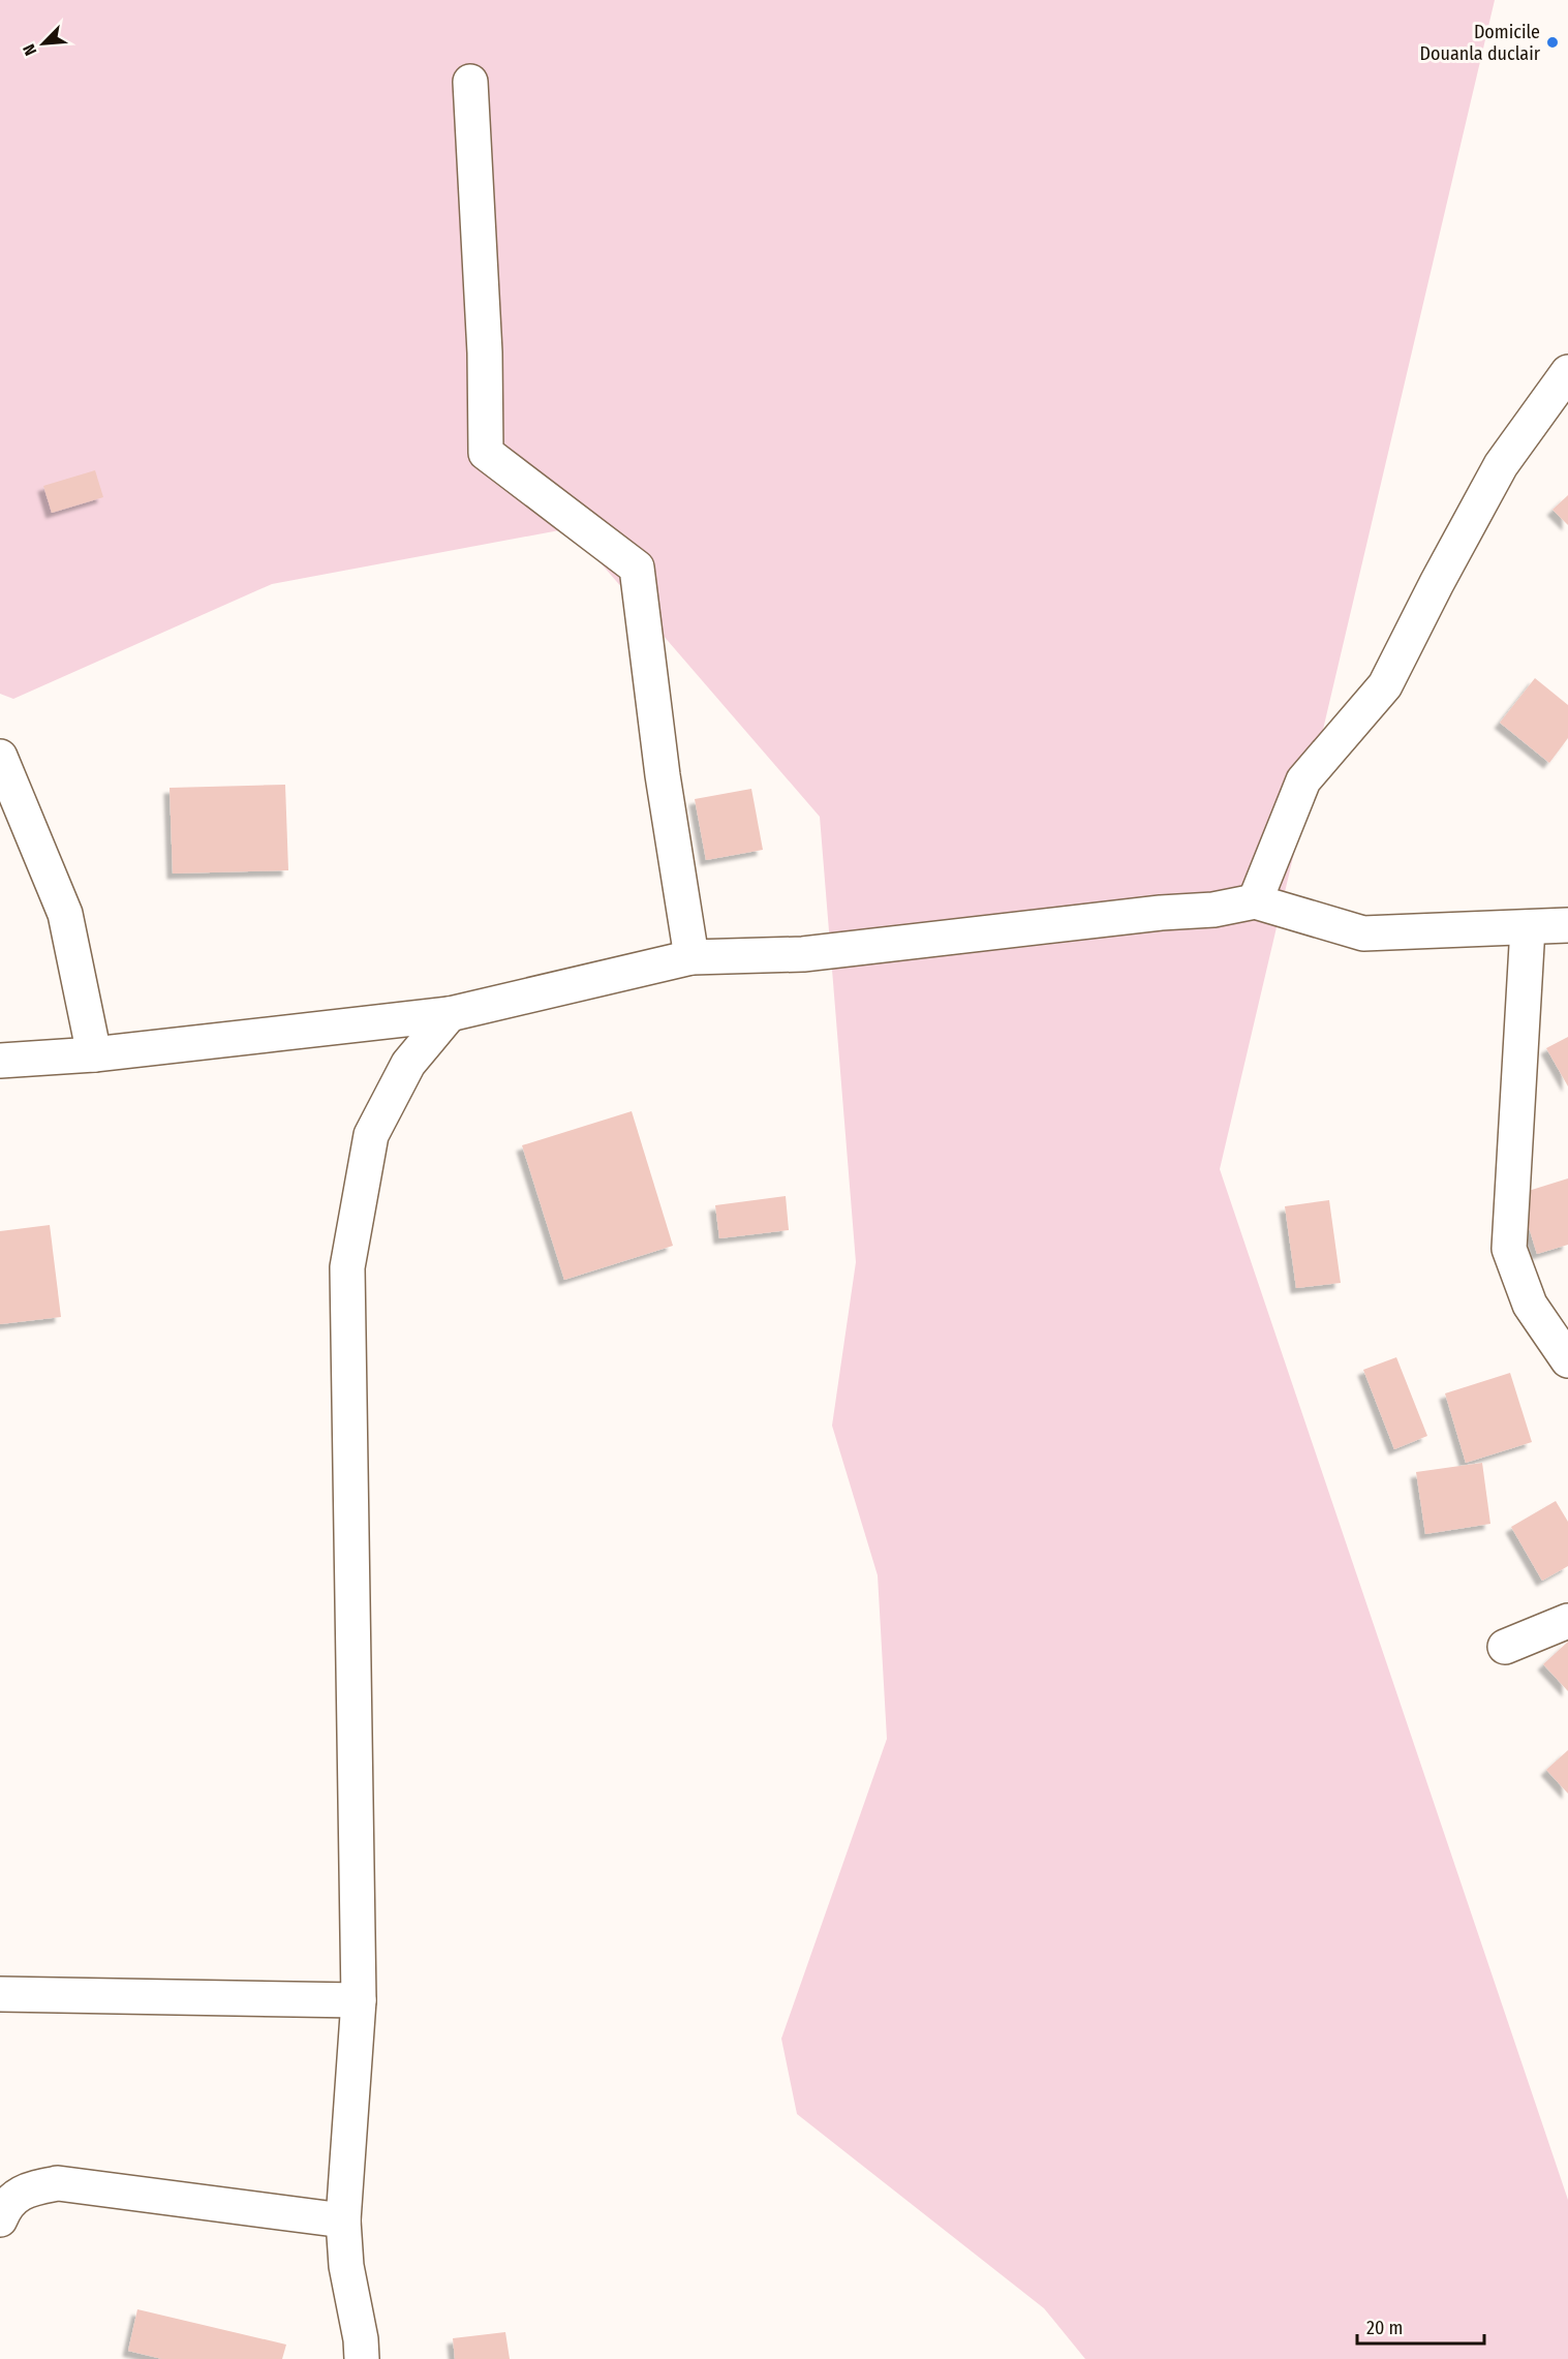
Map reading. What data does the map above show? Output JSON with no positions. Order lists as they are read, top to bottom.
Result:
{
  "places": ["Domicile Douanla duclair"],
  "scale_bar": "20 m",
  "north": "bottom left"
}
